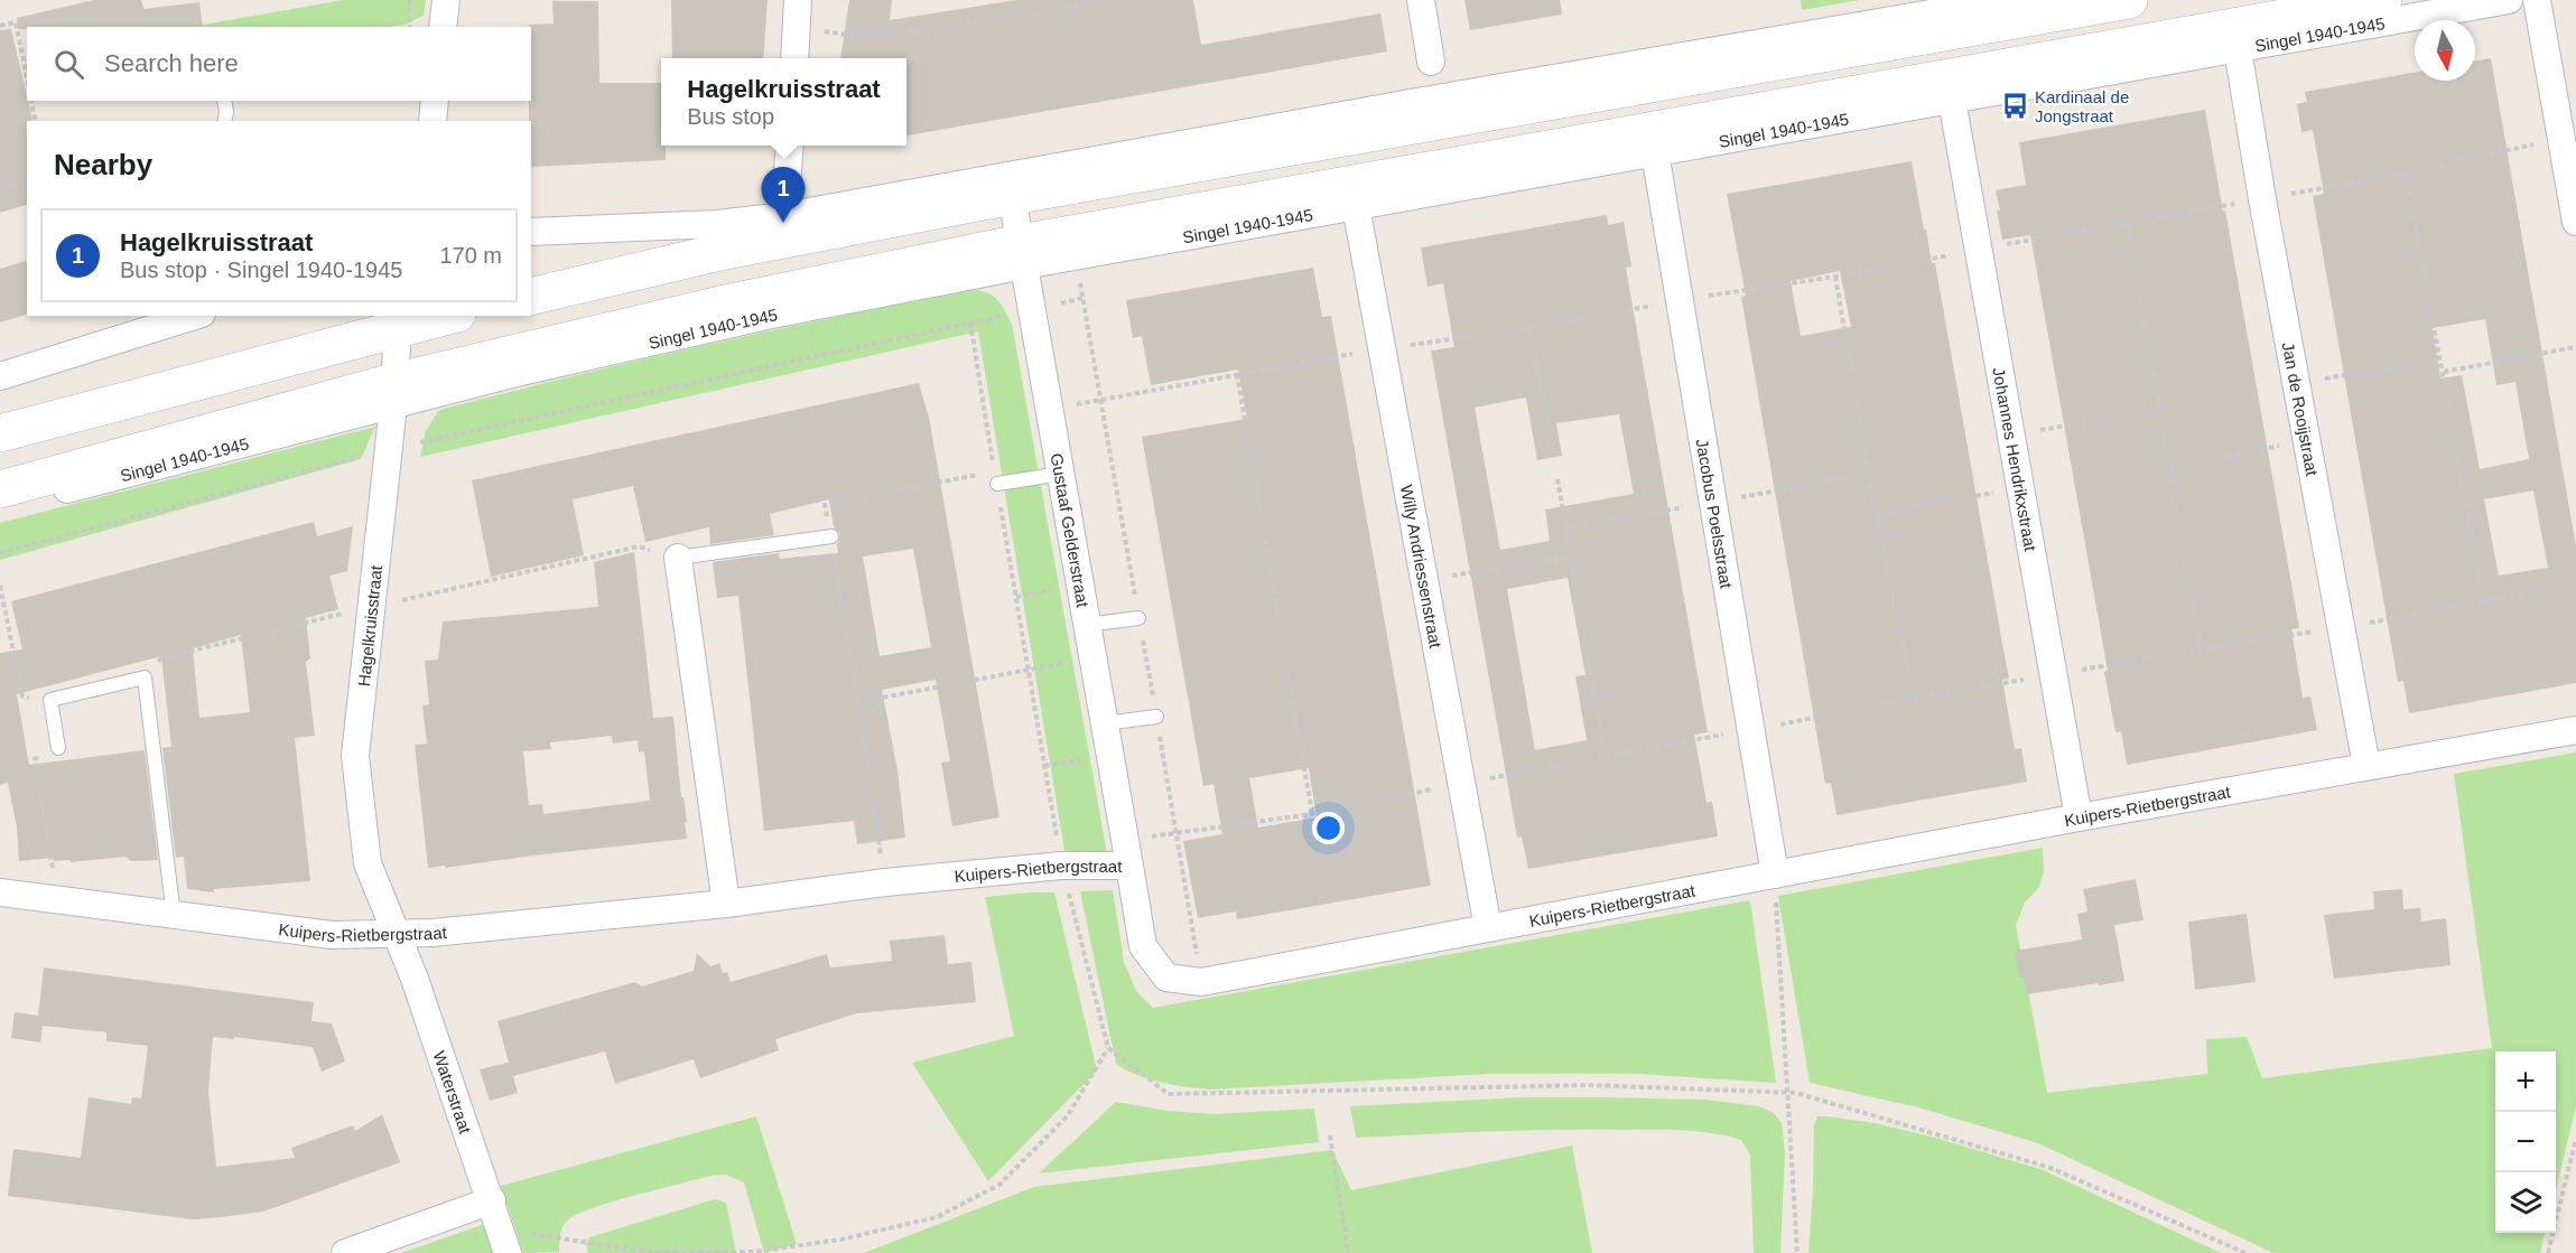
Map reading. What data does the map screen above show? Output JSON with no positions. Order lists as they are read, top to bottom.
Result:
{
  "streets": {
    "main road": ["Singel 1940-1945"],
    "street": [
      "Jan de Rooijstraat",
      "Johannes Hendrikxstraat",
      "Jacobus Poelsstraat",
      "Gustaaf Gelderstraat",
      "Willy Andriessenstraat",
      "Hagelkruisstraat",
      "Kuipers-Rietbergstraat",
      "Waterstraat"
    ]
  },
  "crossings": [
    ["Singel 1940-1945", "Jan de Rooijstraat"],
    ["Singel 1940-1945", "Johannes Hendrikxstraat"],
    ["Singel 1940-1945", "Jacobus Poelsstraat"],
    ["Singel 1940-1945", "Gustaaf Gelderstraat"],
    ["Singel 1940-1945", "Willy Andriessenstraat"],
    ["Singel 1940-1945", "Hagelkruisstraat"],
    ["Jan de Rooijstraat", "Kuipers-Rietbergstraat"],
    ["Johannes Hendrikxstraat", "Kuipers-Rietbergstraat"],
    ["Jacobus Poelsstraat", "Kuipers-Rietbergstraat"],
    ["Gustaaf Gelderstraat", "Kuipers-Rietbergstraat"],
    ["Willy Andriessenstraat", "Kuipers-Rietbergstraat"],
    ["Hagelkruisstraat", "Kuipers-Rietbergstraat"],
    ["Hagelkruisstraat", "Waterstraat"],
    ["Kuipers-Rietbergstraat", "Waterstraat"]
  ],
  "places": {
    "bus stop": ["Kardinaal de Jongstraat"]
  },
  "north": "bottom",
  "page": {
    "search": "Search here",
    "popup": ["Hagelkruisstraat", "Bus stop"],
    "heading": "Nearby",
    "pins": "1",
    "list": [
      {
        "mark": "1",
        "name": "Hagelkruisstraat",
        "note": "Bus stop · Singel 1940-1945",
        "value": "170 m"
      }
    ],
    "map_buttons": ["+", "−"]
  }
}
